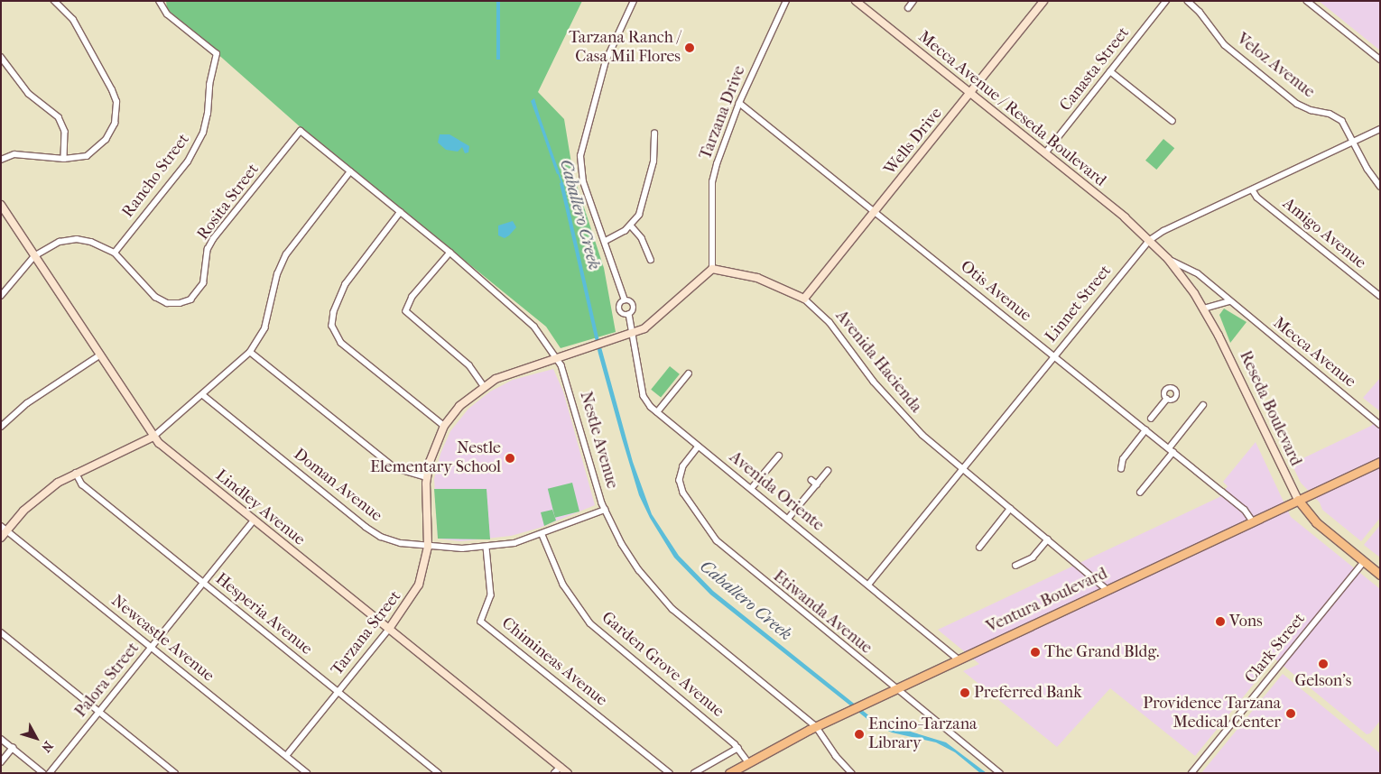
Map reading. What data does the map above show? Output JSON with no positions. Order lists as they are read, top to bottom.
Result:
{
  "streets": {
    "main road": ["Reseda Boulevard", "Ventura Boulevard"],
    "street": [
      "Veloz Avenue",
      "Canasta Street",
      "Mecca Avenue / Reseda Boulevard",
      "Tarzana Drive",
      "Wells Drive",
      "Rancho Street",
      "Rosita Street",
      "Amigo Avenue",
      "Otis Avenue",
      "Linnet Street",
      "Mecca Avenue",
      "Avenida Hacienda",
      "Nestle Avenue",
      "Doman Avenue",
      "Avenida Oriente",
      "Lindley Avenue",
      "Etiwanda Avenue",
      "Hesperia Avenue",
      "Tarzana Street",
      "Newcastle Avenue",
      "Clark Street",
      "Chimineas Avenue",
      "Garden Grove Avenue",
      "Palora Street"
    ]
  },
  "crossings": [
    ["Veloz Avenue", "Linnet Street"],
    ["Canasta Street", "Mecca Avenue / Reseda Boulevard"],
    ["Mecca Avenue / Reseda Boulevard", "Wells Drive"],
    ["Mecca Avenue / Reseda Boulevard", "Linnet Street"],
    ["Mecca Avenue / Reseda Boulevard", "Reseda Boulevard"],
    ["Tarzana Drive", "Otis Avenue"],
    ["Tarzana Drive", "Avenida Hacienda"],
    ["Wells Drive", "Otis Avenue"],
    ["Wells Drive", "Avenida Hacienda"],
    ["Rancho Street", "Rosita Street"],
    ["Rosita Street", "Nestle Avenue"],
    ["Rosita Street", "Lindley Avenue"],
    ["Amigo Avenue", "Linnet Street"],
    ["Otis Avenue", "Linnet Street"],
    ["Otis Avenue", "Ventura Boulevard"],
    ["Linnet Street", "Avenida Hacienda"],
    ["Linnet Street", "Reseda Boulevard"],
    ["Linnet Street", "Avenida Oriente"],
    ["Mecca Avenue", "Reseda Boulevard"],
    ["Avenida Hacienda", "Ventura Boulevard"],
    ["Reseda Boulevard", "Ventura Boulevard"],
    ["Reseda Boulevard", "Clark Street"],
    ["Nestle Avenue", "Doman Avenue"],
    ["Nestle Avenue", "Ventura Boulevard"],
    ["Nestle Avenue", "Tarzana Street"],
    ["Doman Avenue", "Tarzana Street"],
    ["Doman Avenue", "Chimineas Avenue"],
    ["Doman Avenue", "Garden Grove Avenue"],
    ["Avenida Oriente", "Ventura Boulevard"],
    ["Avenida Oriente", "Etiwanda Avenue"],
    ["Avenida Oriente", "Tarzana Street"],
    ["Lindley Avenue", "Tarzana Street"],
    ["Lindley Avenue", "Palora Street"],
    ["Ventura Boulevard", "Etiwanda Avenue"],
    ["Ventura Boulevard", "Garden Grove Avenue"],
    ["Hesperia Avenue", "Tarzana Street"],
    ["Hesperia Avenue", "Palora Street"],
    ["Tarzana Street", "Newcastle Avenue"],
    ["Newcastle Avenue", "Palora Street"]
  ],
  "water": ["Caballero Creek"],
  "places": [
    "Tarzana Ranch / Casa Mil Flores",
    "Nestle Elementary School",
    "Vons",
    "The Grand Bldg.",
    "Gelson's",
    "Preferred Bank",
    "Providence Tarzana Medical Center",
    "Encino-Tarzana Library"
  ],
  "north": "bottom right"
}
